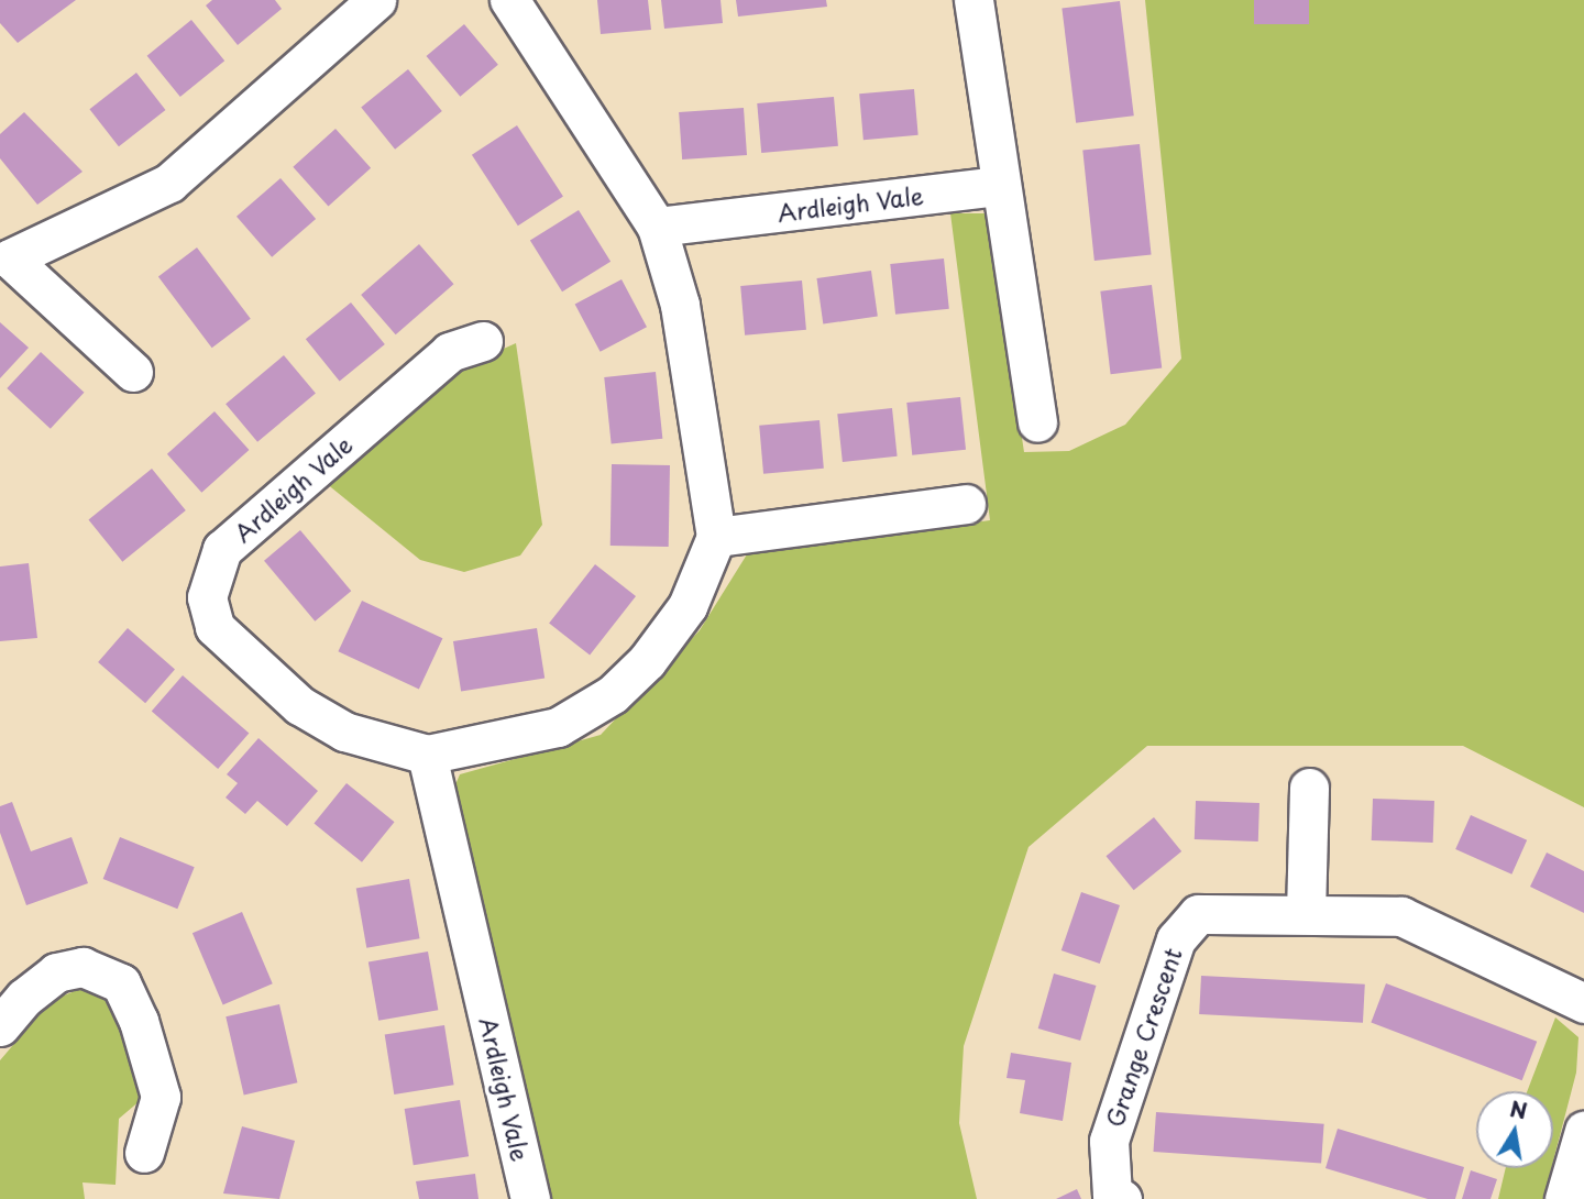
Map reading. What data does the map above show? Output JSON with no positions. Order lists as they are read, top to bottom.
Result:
{
  "streets": {
    "street": ["Ardleigh Vale", "Grange Crescent"]
  },
  "north": "top"
}
